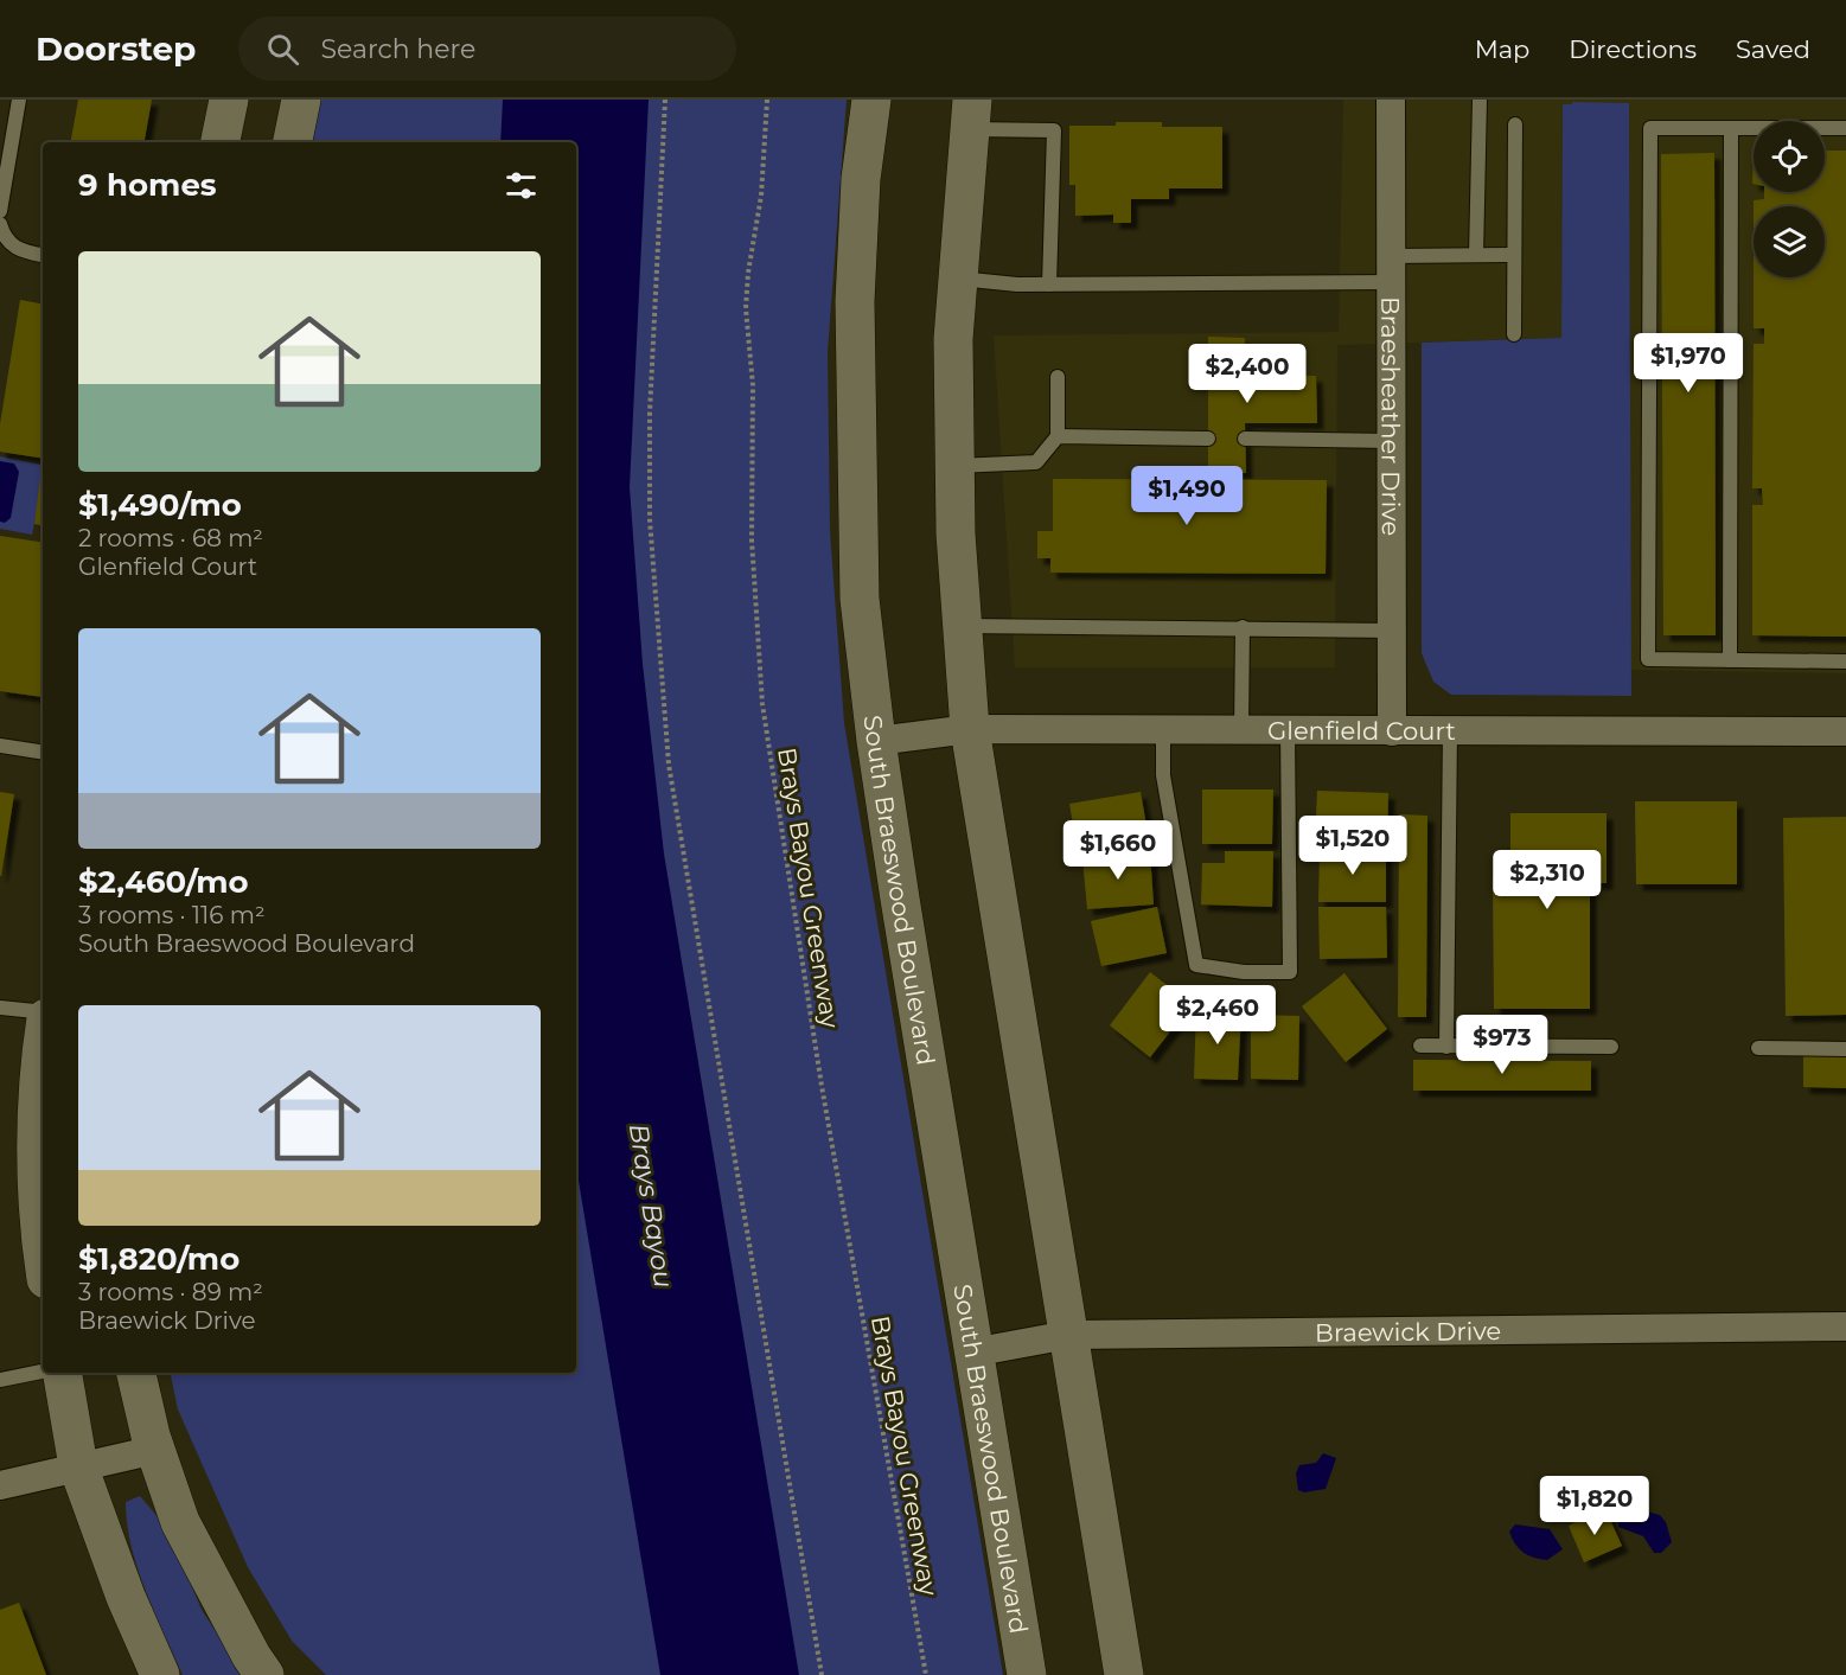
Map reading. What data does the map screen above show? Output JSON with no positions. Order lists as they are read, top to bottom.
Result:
{
  "streets": {
    "main road": ["South Braeswood Boulevard"],
    "street": ["Braesheather Drive", "Glenfield Court", "Braewick Drive"],
    "path": ["Brays Bayou Greenway"]
  },
  "crossings": [
    ["Braesheather Drive", "Glenfield Court"],
    ["Glenfield Court", "South Braeswood Boulevard"],
    ["South Braeswood Boulevard", "Braewick Drive"]
  ],
  "water": ["Brays Bayou"],
  "page": {
    "header": "Doorstep",
    "search": "Search here",
    "nav": ["Map", "Directions", "Saved"],
    "heading": "9 homes",
    "list": [
      {
        "name": "$1,490/mo",
        "note": "2 rooms · 68 m² · Glenfield Court"
      },
      {
        "name": "$2,460/mo",
        "note": "3 rooms · 116 m² · South Braeswood Boulevard"
      },
      {
        "name": "$1,820/mo",
        "note": "3 rooms · 89 m² · Braewick Drive"
      }
    ],
    "price": [
      "$1,970",
      "$2,400",
      "$1,490",
      "$1,520",
      "$1,660",
      "$2,310",
      "$2,460",
      "$973",
      "$1,820"
    ]
  }
}
